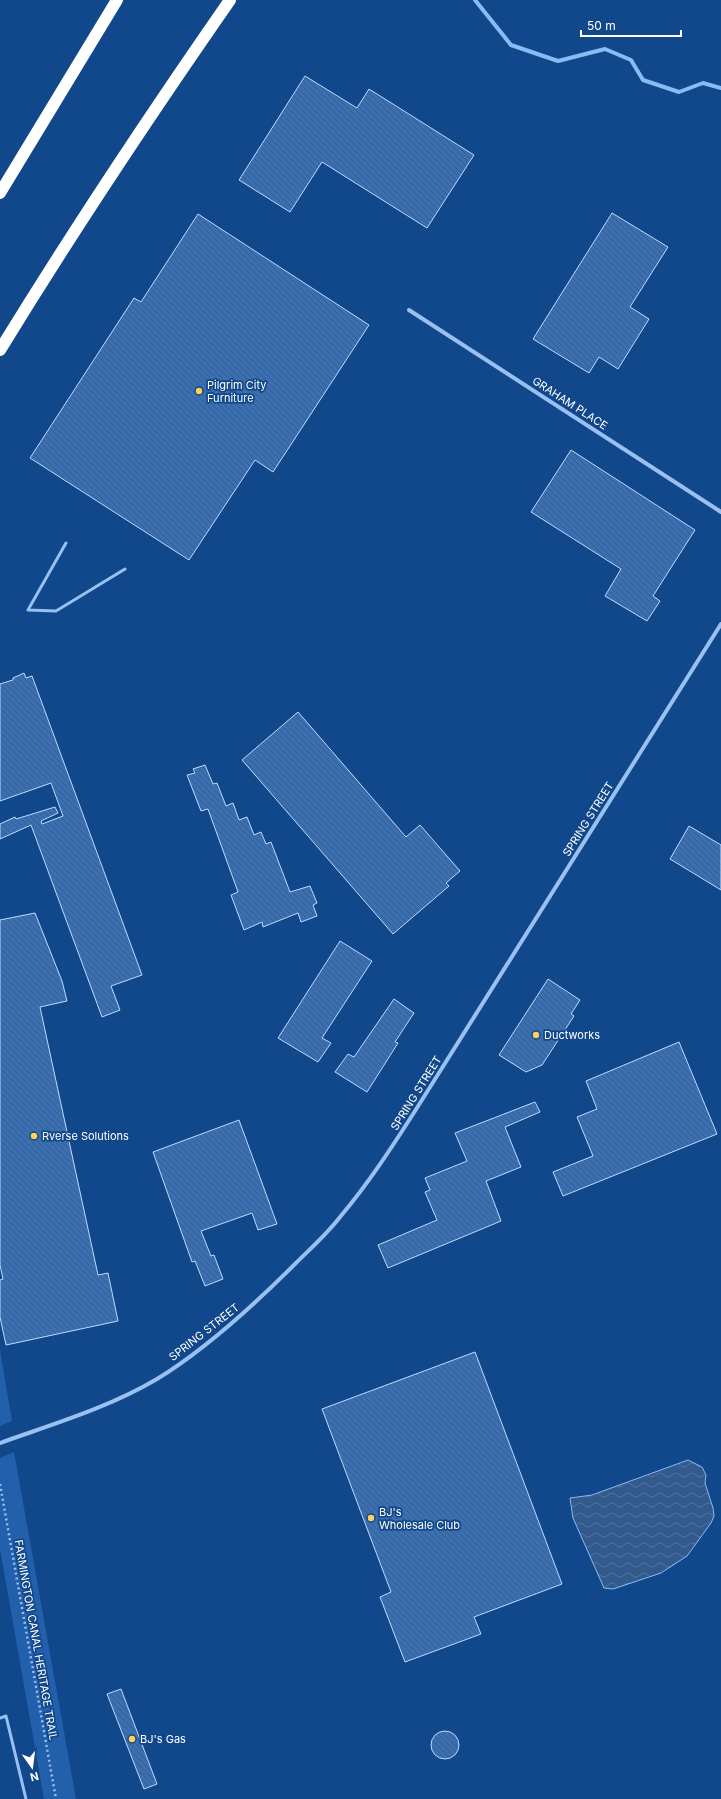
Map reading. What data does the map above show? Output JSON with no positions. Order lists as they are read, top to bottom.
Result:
{
  "streets": {
    "street": ["GRAHAM PLACE", "SPRING STREET"],
    "path": ["FARMINGTON CANAL HERITAGE TRAIL"]
  },
  "places": [
    "Pilgrim City Furniture",
    "Ductworks",
    "Rverse Solutions",
    "BJ's Wholesale Club",
    "BJ's Gas"
  ],
  "scale_bar": "50 m",
  "north": "bottom"
}
